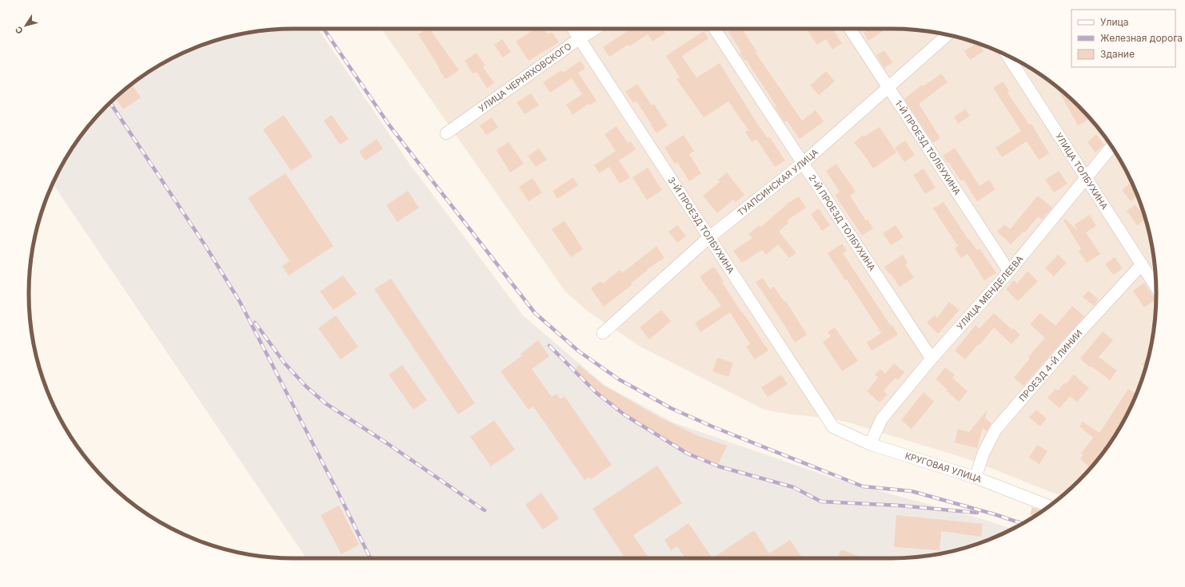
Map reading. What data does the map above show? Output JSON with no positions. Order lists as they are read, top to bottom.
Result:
{
  "streets": {
    "street": [
      "УЛИЦА ЧЕРНЯХОВСКОГО",
      "1-Й ПРОЕЗД ТОЛБУХИНА",
      "УЛИЦА ТОЛБУХИНА",
      "ТУАПСИНСКАЯ УЛИЦА",
      "2-Й ПРОЕЗД ТОЛБУХИНА",
      "3-Й ПРОЕЗД ТОЛБУХИНА",
      "УЛИЦА МЕНДЕЛЕЕВА",
      "ПРОЕЗД 4-Й ЛИНИИ",
      "КРУГОВАЯ УЛИЦА"
    ]
  },
  "crossings": [
    ["УЛИЦА ЧЕРНЯХОВСКОГО", "3-Й ПРОЕЗД ТОЛБУХИНА"],
    ["1-Й ПРОЕЗД ТОЛБУХИНА", "ТУАПСИНСКАЯ УЛИЦА"],
    ["1-Й ПРОЕЗД ТОЛБУХИНА", "УЛИЦА МЕНДЕЛЕЕВА"],
    ["УЛИЦА ТОЛБУХИНА", "УЛИЦА МЕНДЕЛЕЕВА"],
    ["УЛИЦА ТОЛБУХИНА", "ПРОЕЗД 4-Й ЛИНИИ"],
    ["ТУАПСИНСКАЯ УЛИЦА", "2-Й ПРОЕЗД ТОЛБУХИНА"],
    ["ТУАПСИНСКАЯ УЛИЦА", "3-Й ПРОЕЗД ТОЛБУХИНА"],
    ["2-Й ПРОЕЗД ТОЛБУХИНА", "УЛИЦА МЕНДЕЛЕЕВА"],
    ["3-Й ПРОЕЗД ТОЛБУХИНА", "КРУГОВАЯ УЛИЦА"],
    ["УЛИЦА МЕНДЕЛЕЕВА", "КРУГОВАЯ УЛИЦА"],
    ["ПРОЕЗД 4-Й ЛИНИИ", "КРУГОВАЯ УЛИЦА"]
  ],
  "legend": ["Улица", "Железная дорога", "Здание"],
  "north": "bottom left"
}
